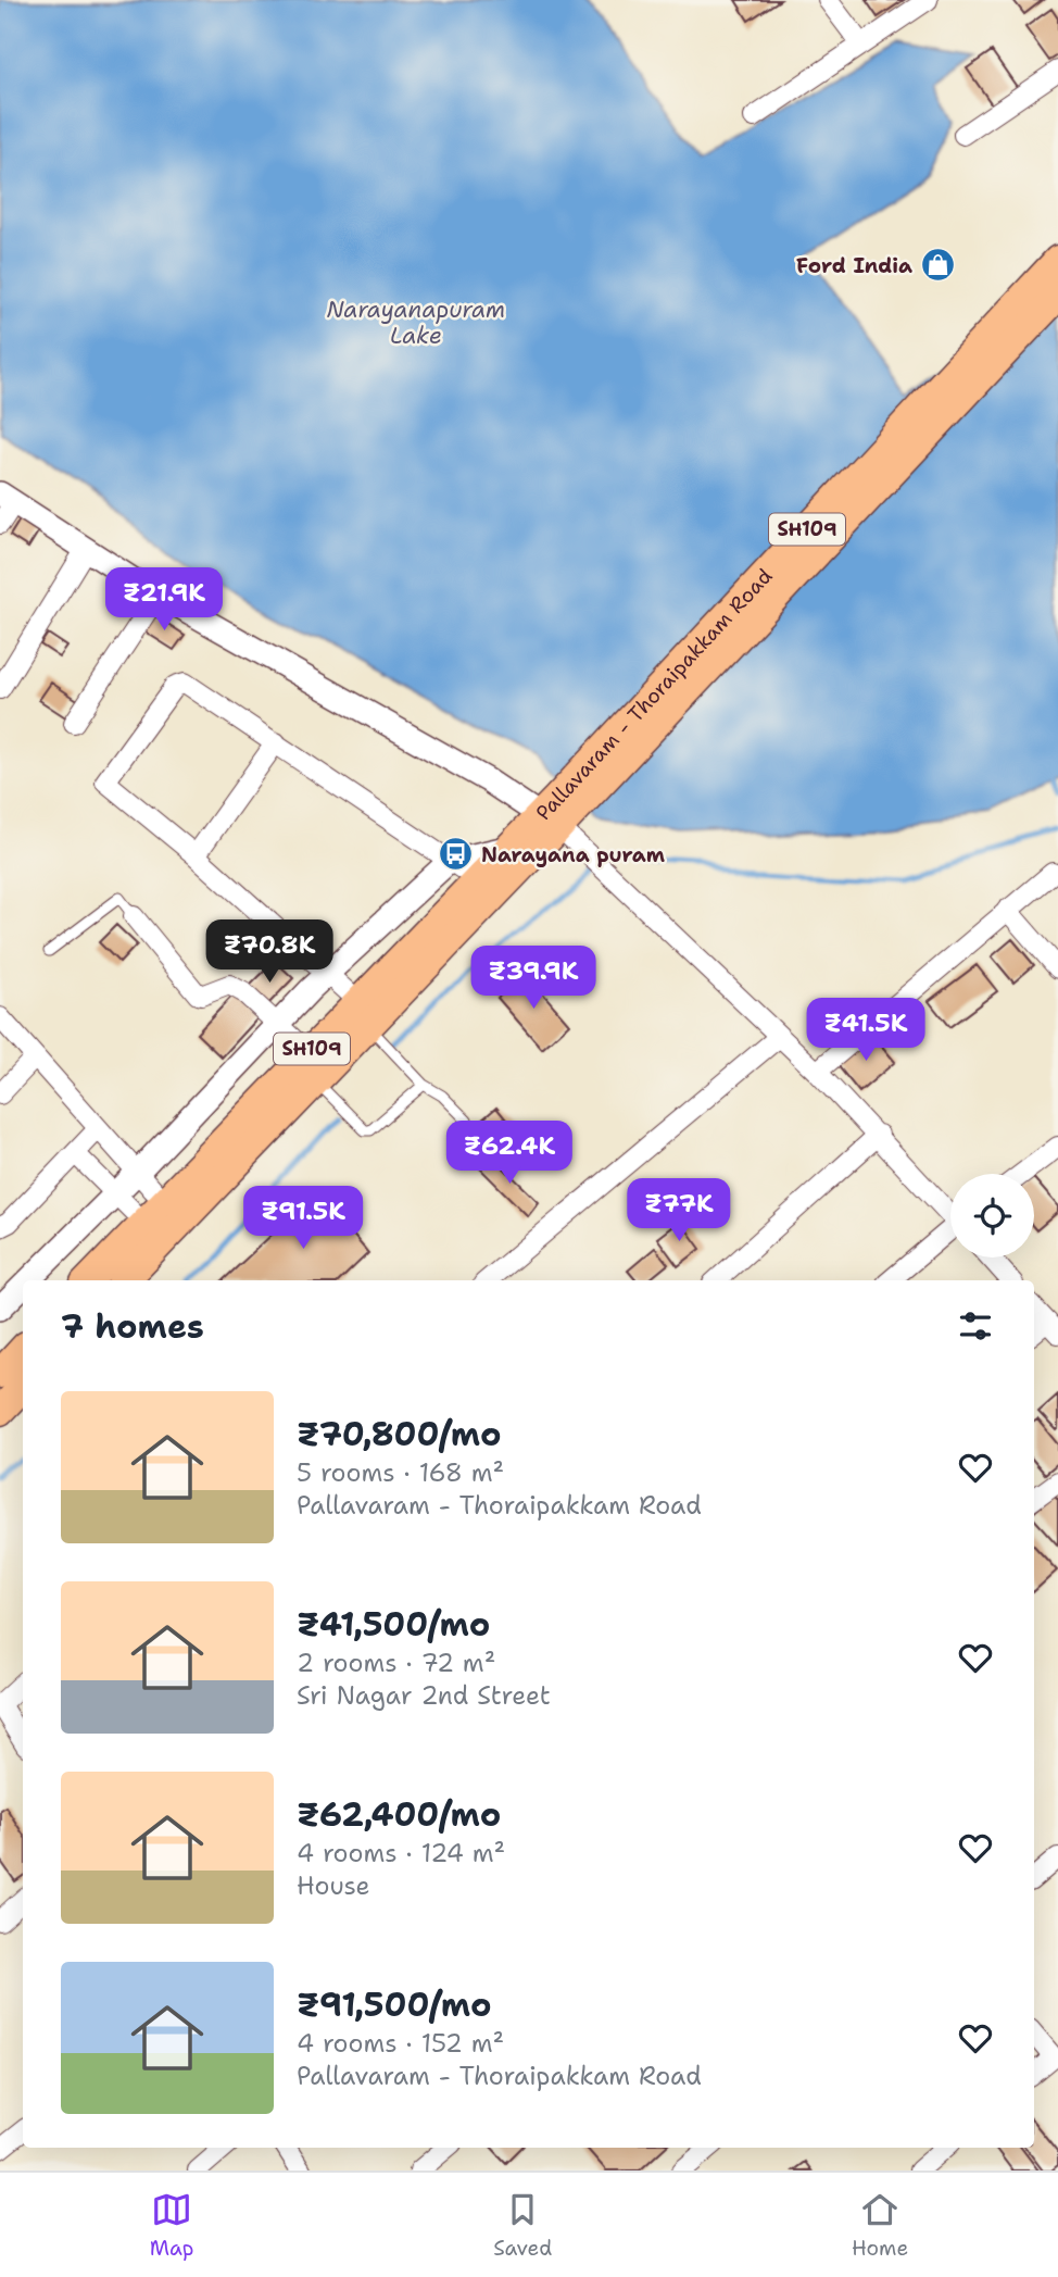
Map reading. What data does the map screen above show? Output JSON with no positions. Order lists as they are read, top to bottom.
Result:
{
  "streets": {
    "main road": ["SH109", "Pallavaram - Thoraipakkam Road"]
  },
  "water": ["Narayanapuram Lake"],
  "places": {
    "shop": ["Ford India"],
    "bus stop": ["Narayana puram"]
  },
  "page": {
    "price": [
      "₹21.9K",
      "₹70.8K",
      "₹39.9K",
      "₹41.5K",
      "₹62.4K",
      "₹77K",
      "₹91.5K"
    ],
    "heading": "7 homes",
    "list": [
      {
        "name": "₹70,800/mo",
        "note": "5 rooms · 168 m² · Pallavaram - Thoraipakkam Road"
      },
      {
        "name": "₹41,500/mo",
        "note": "2 rooms · 72 m² · Sri Nagar 2nd Street"
      },
      {
        "name": "₹62,400/mo",
        "note": "4 rooms · 124 m² · House"
      },
      {
        "name": "₹91,500/mo",
        "note": "4 rooms · 152 m² · Pallavaram - Thoraipakkam Road"
      }
    ],
    "tabs": ["Map", "Saved", "Home"]
  }
}
